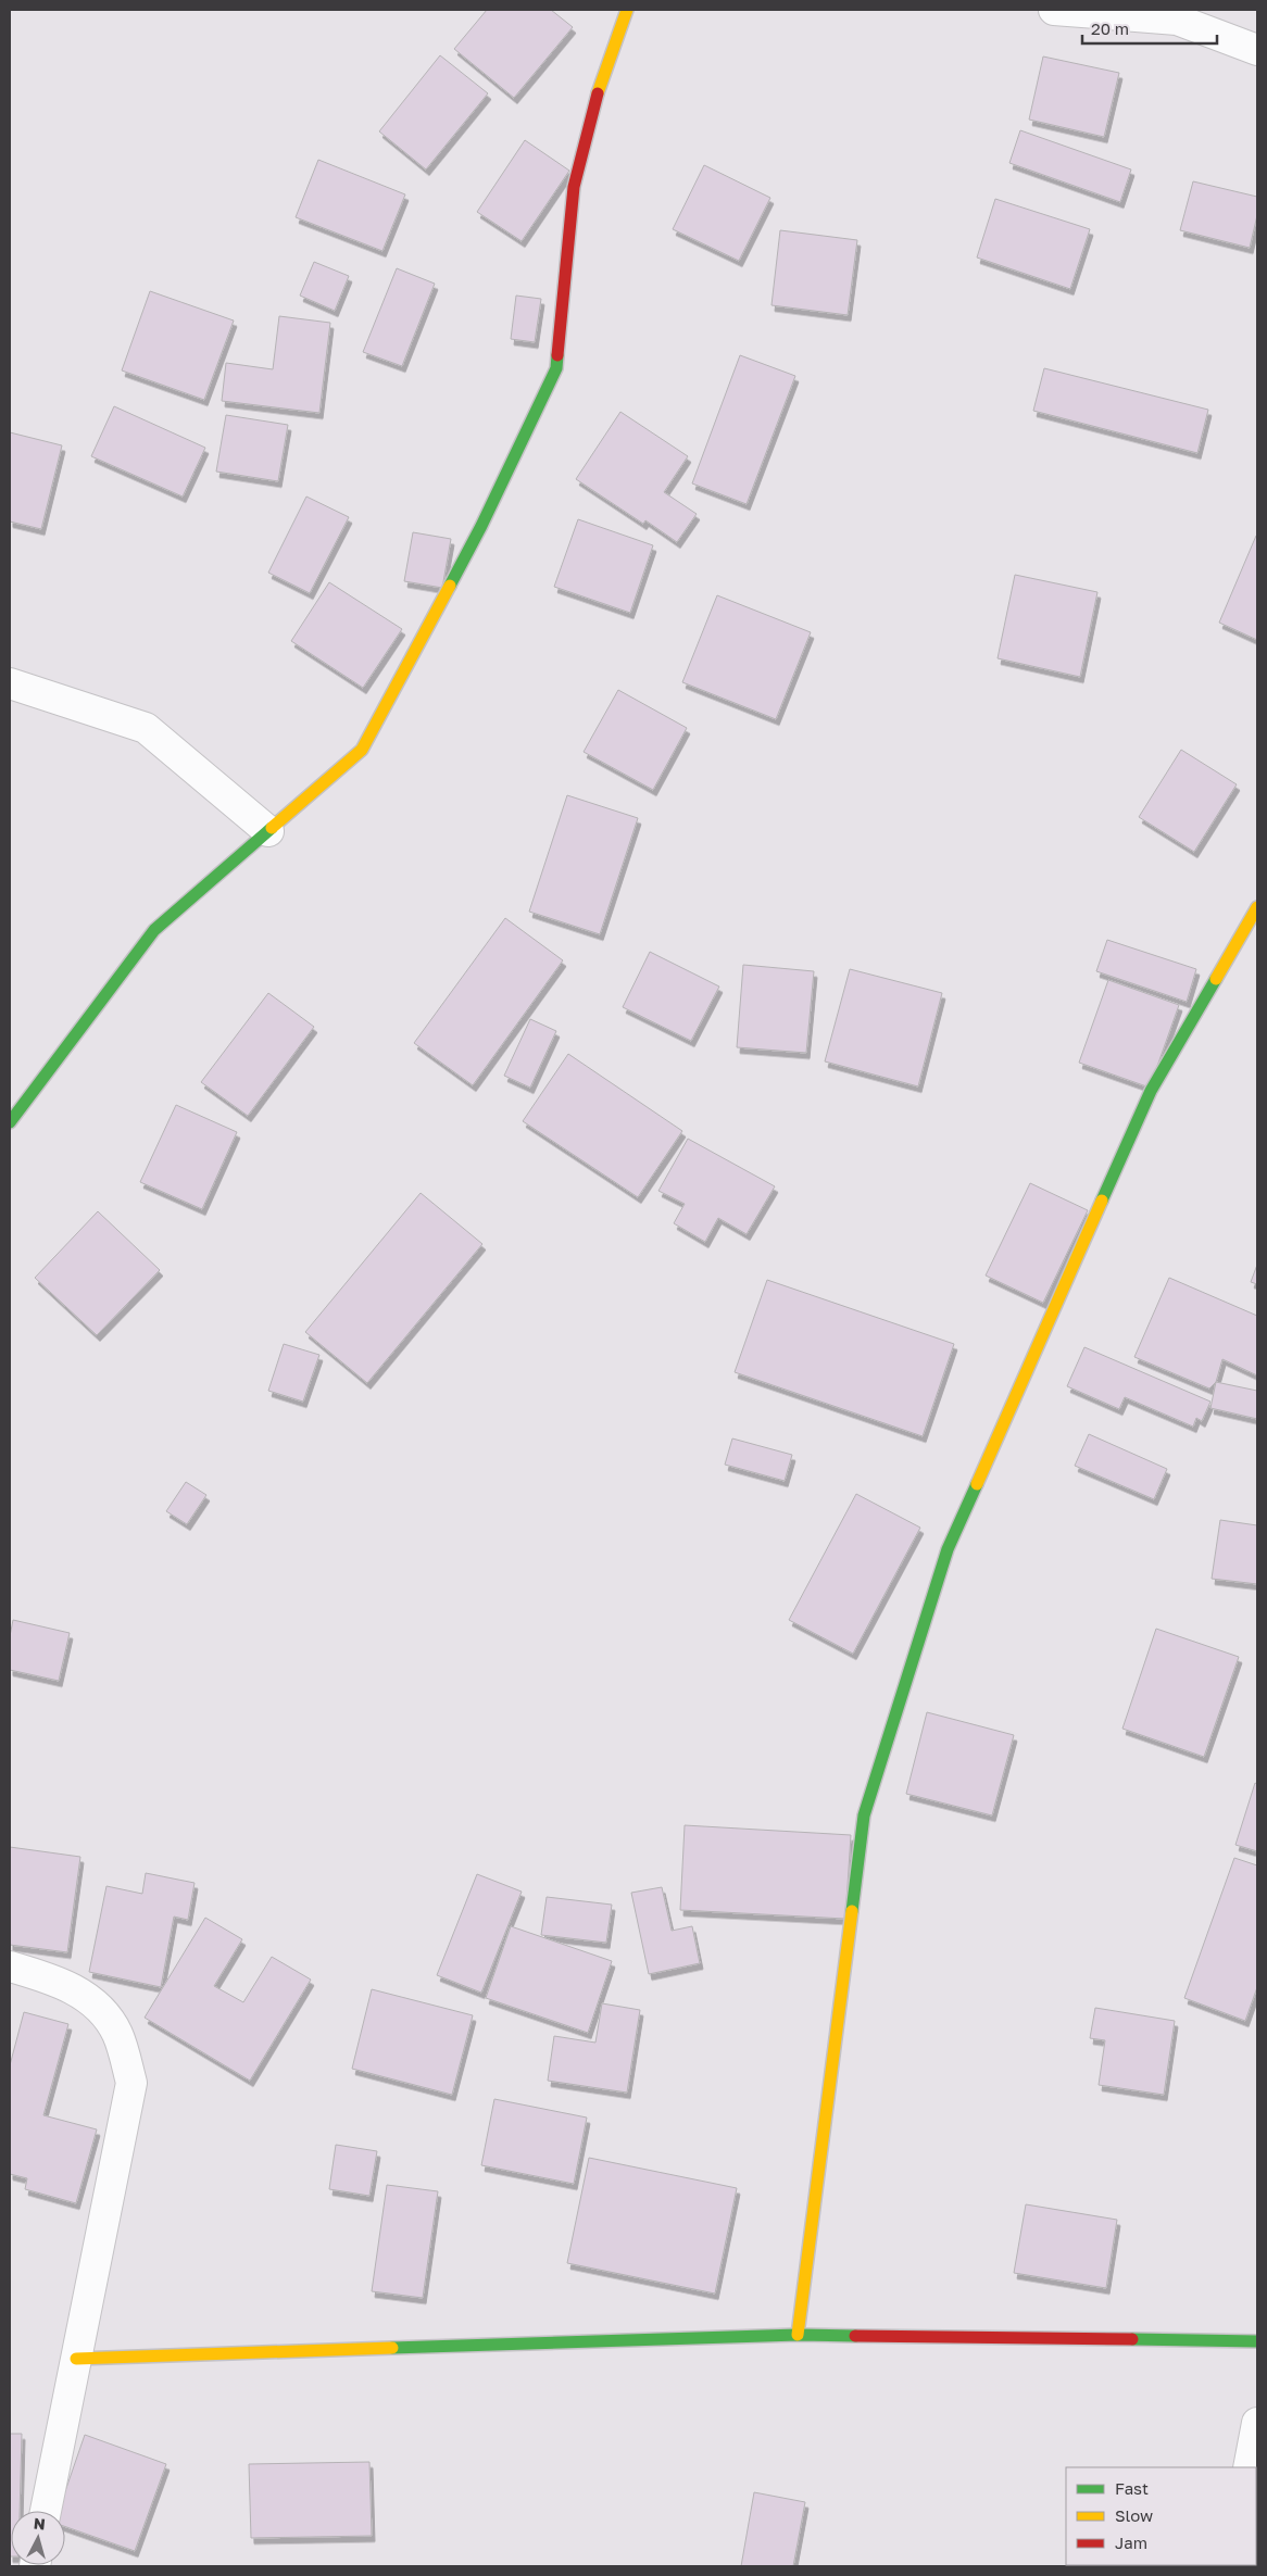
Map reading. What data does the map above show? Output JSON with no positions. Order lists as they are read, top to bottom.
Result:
{
  "legend": ["Fast", "Slow", "Jam"],
  "scale_bar": "20 m",
  "north": "top"
}
